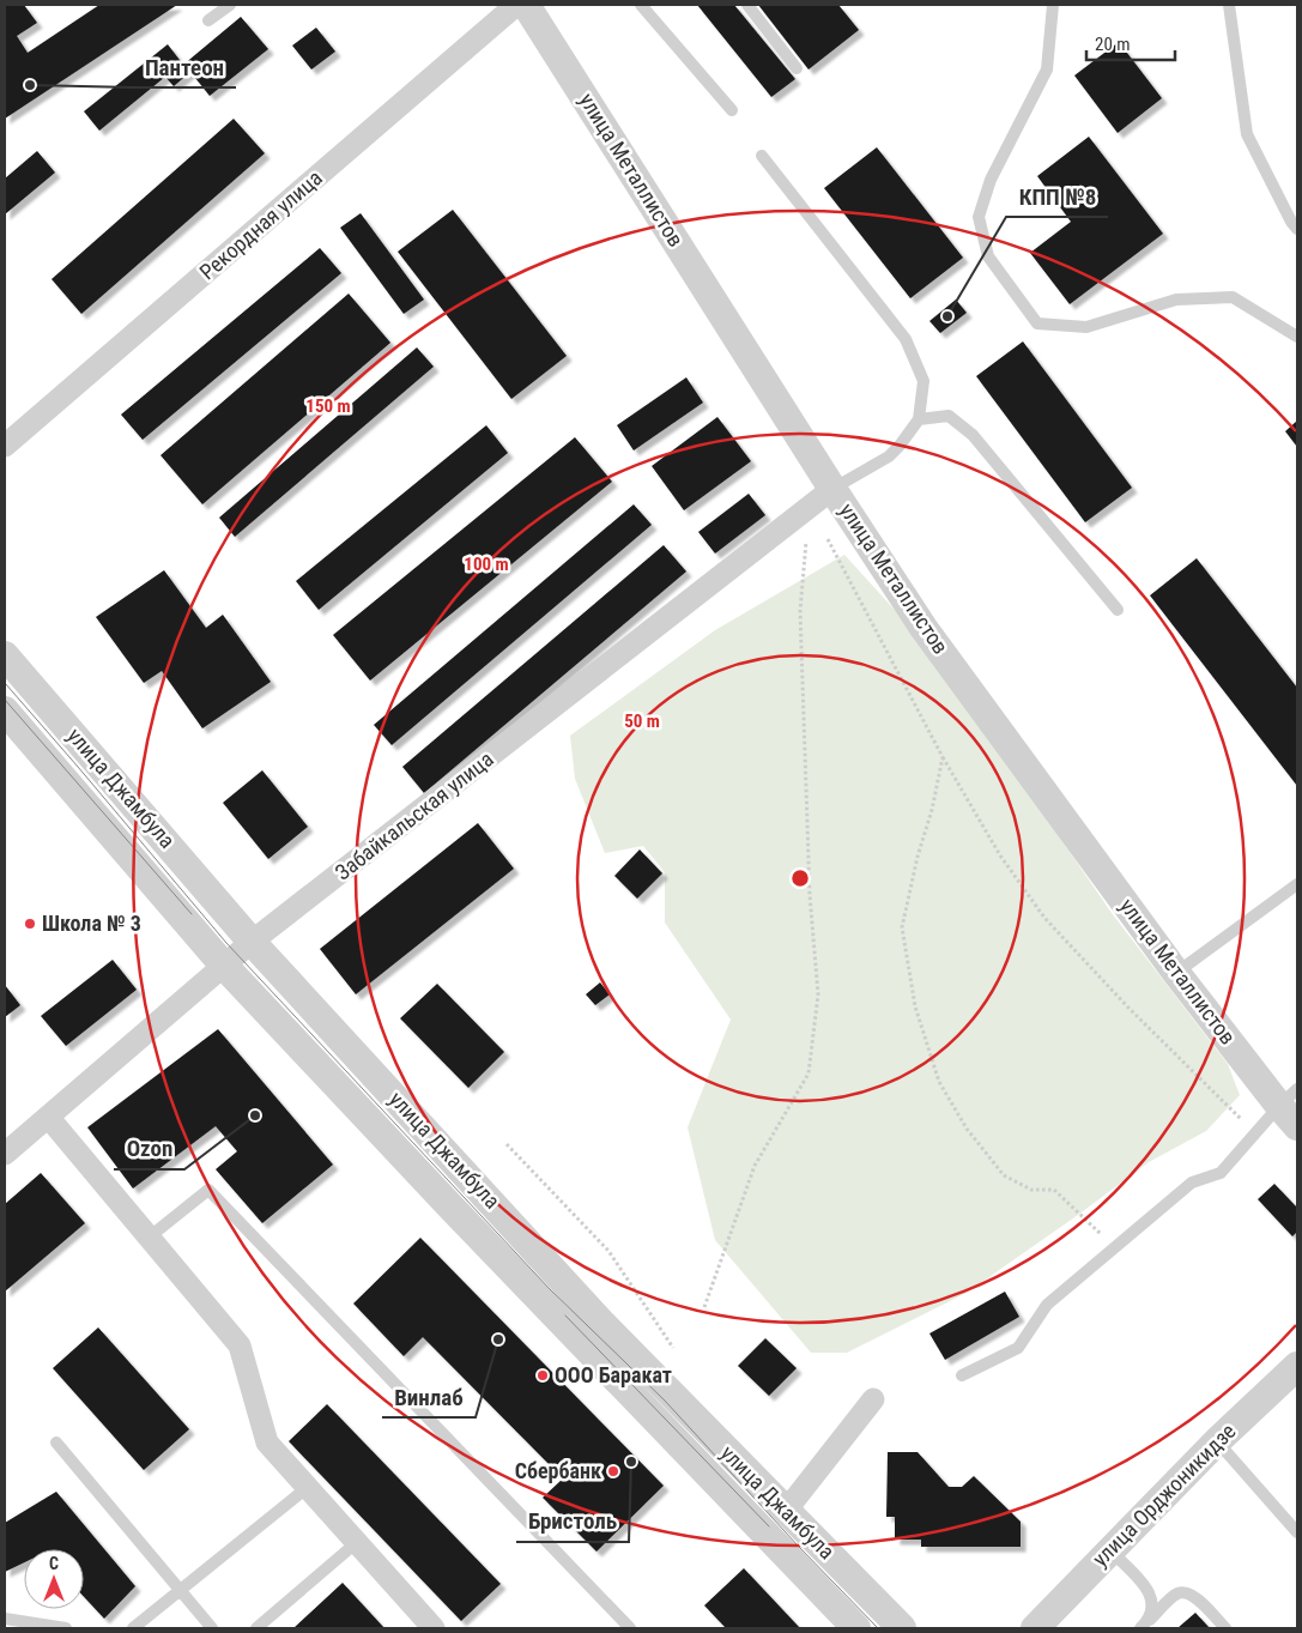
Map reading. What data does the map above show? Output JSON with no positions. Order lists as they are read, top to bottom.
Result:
{
  "streets": {
    "street": [
      "улица Металлистов",
      "Рекордная улица",
      "улица Джамбула",
      "Забайкальская улица",
      "улица Орджоникидзе"
    ]
  },
  "crossings": [
    ["улица Металлистов", "Забайкальская улица"],
    ["улица Джамбула", "Забайкальская улица"]
  ],
  "places": [
    "Пантеон",
    "КПП №8",
    "Школа № 3",
    "Ozon",
    "Винлаб",
    "ООО Баракат",
    "Бристоль",
    "Сбербанк"
  ],
  "scale_bar": "20 m",
  "north": "top",
  "rings": ["150 m", "100 m", "50 m"]
}
